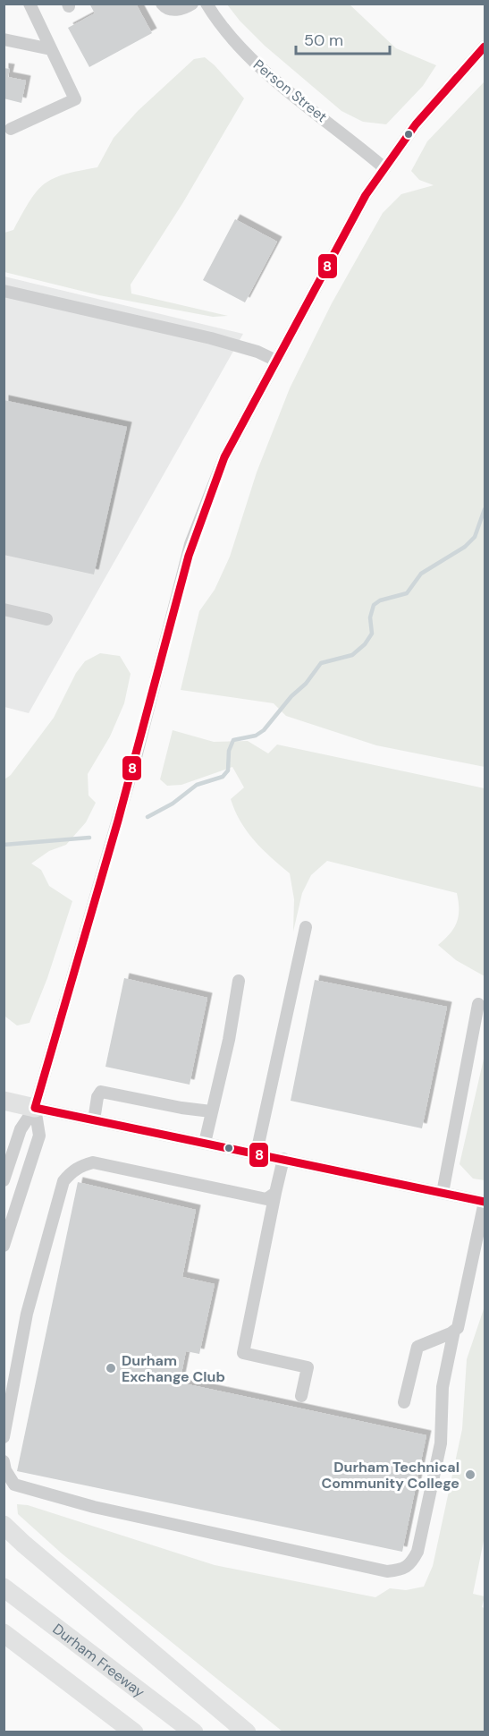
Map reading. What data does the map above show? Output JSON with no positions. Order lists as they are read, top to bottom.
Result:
{
  "streets": {
    "highway": ["Durham Freeway"],
    "street": ["Person Street"]
  },
  "places": ["Durham Exchange Club", "Durham Technical Community College"],
  "lines": ["transit line 8"],
  "scale_bar": "50 m"
}
